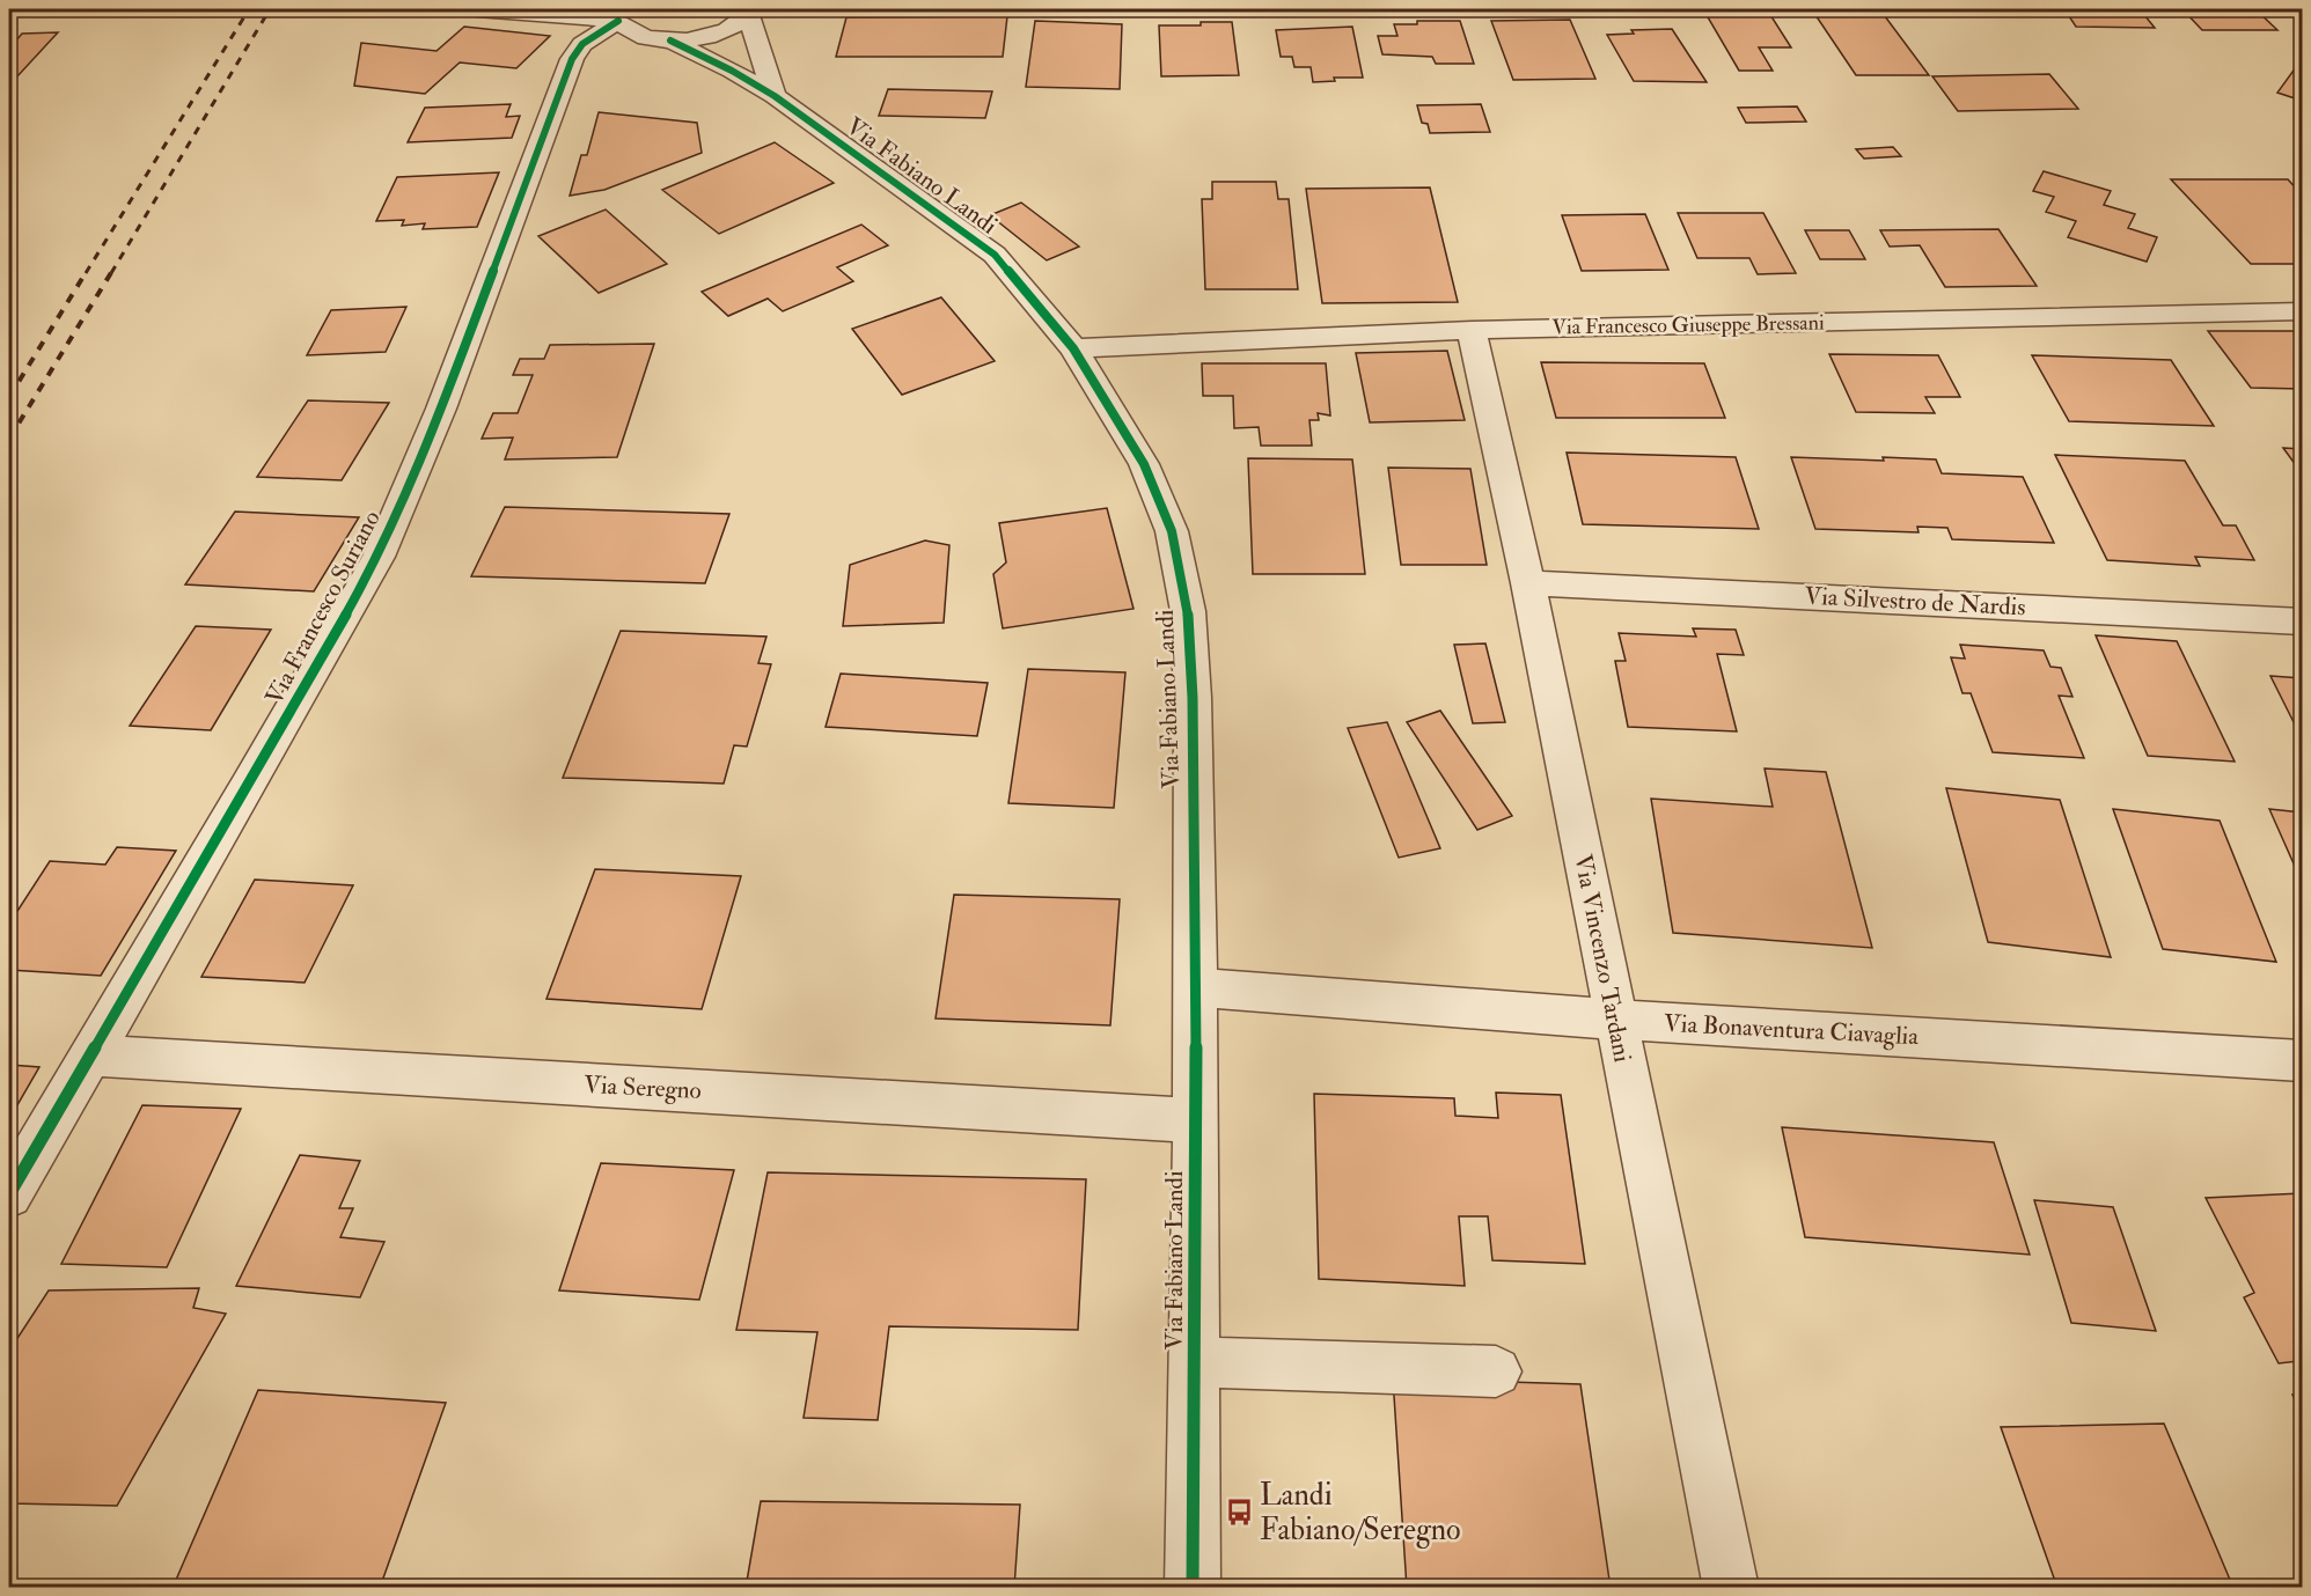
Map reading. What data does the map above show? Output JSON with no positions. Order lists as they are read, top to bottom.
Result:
{
  "streets": {
    "street": [
      "Via Fabiano Landi",
      "Via Francesco Giuseppe Bressani",
      "Via Silvestro de Nardis",
      "Via Francesco Suriano",
      "Via Vincenzo Tardani",
      "Via Bonaventura Ciavaglia",
      "Via Seregno"
    ]
  },
  "crossings": [
    ["Via Fabiano Landi", "Via Francesco Giuseppe Bressani"],
    ["Via Fabiano Landi", "Via Bonaventura Ciavaglia"],
    ["Via Fabiano Landi", "Via Seregno"],
    ["Via Francesco Giuseppe Bressani", "Via Vincenzo Tardani"],
    ["Via Silvestro de Nardis", "Via Vincenzo Tardani"],
    ["Via Francesco Suriano", "Via Seregno"],
    ["Via Vincenzo Tardani", "Via Bonaventura Ciavaglia"]
  ],
  "places": {
    "bus stop": ["Landi Fabiano/Seregno"]
  }
}
